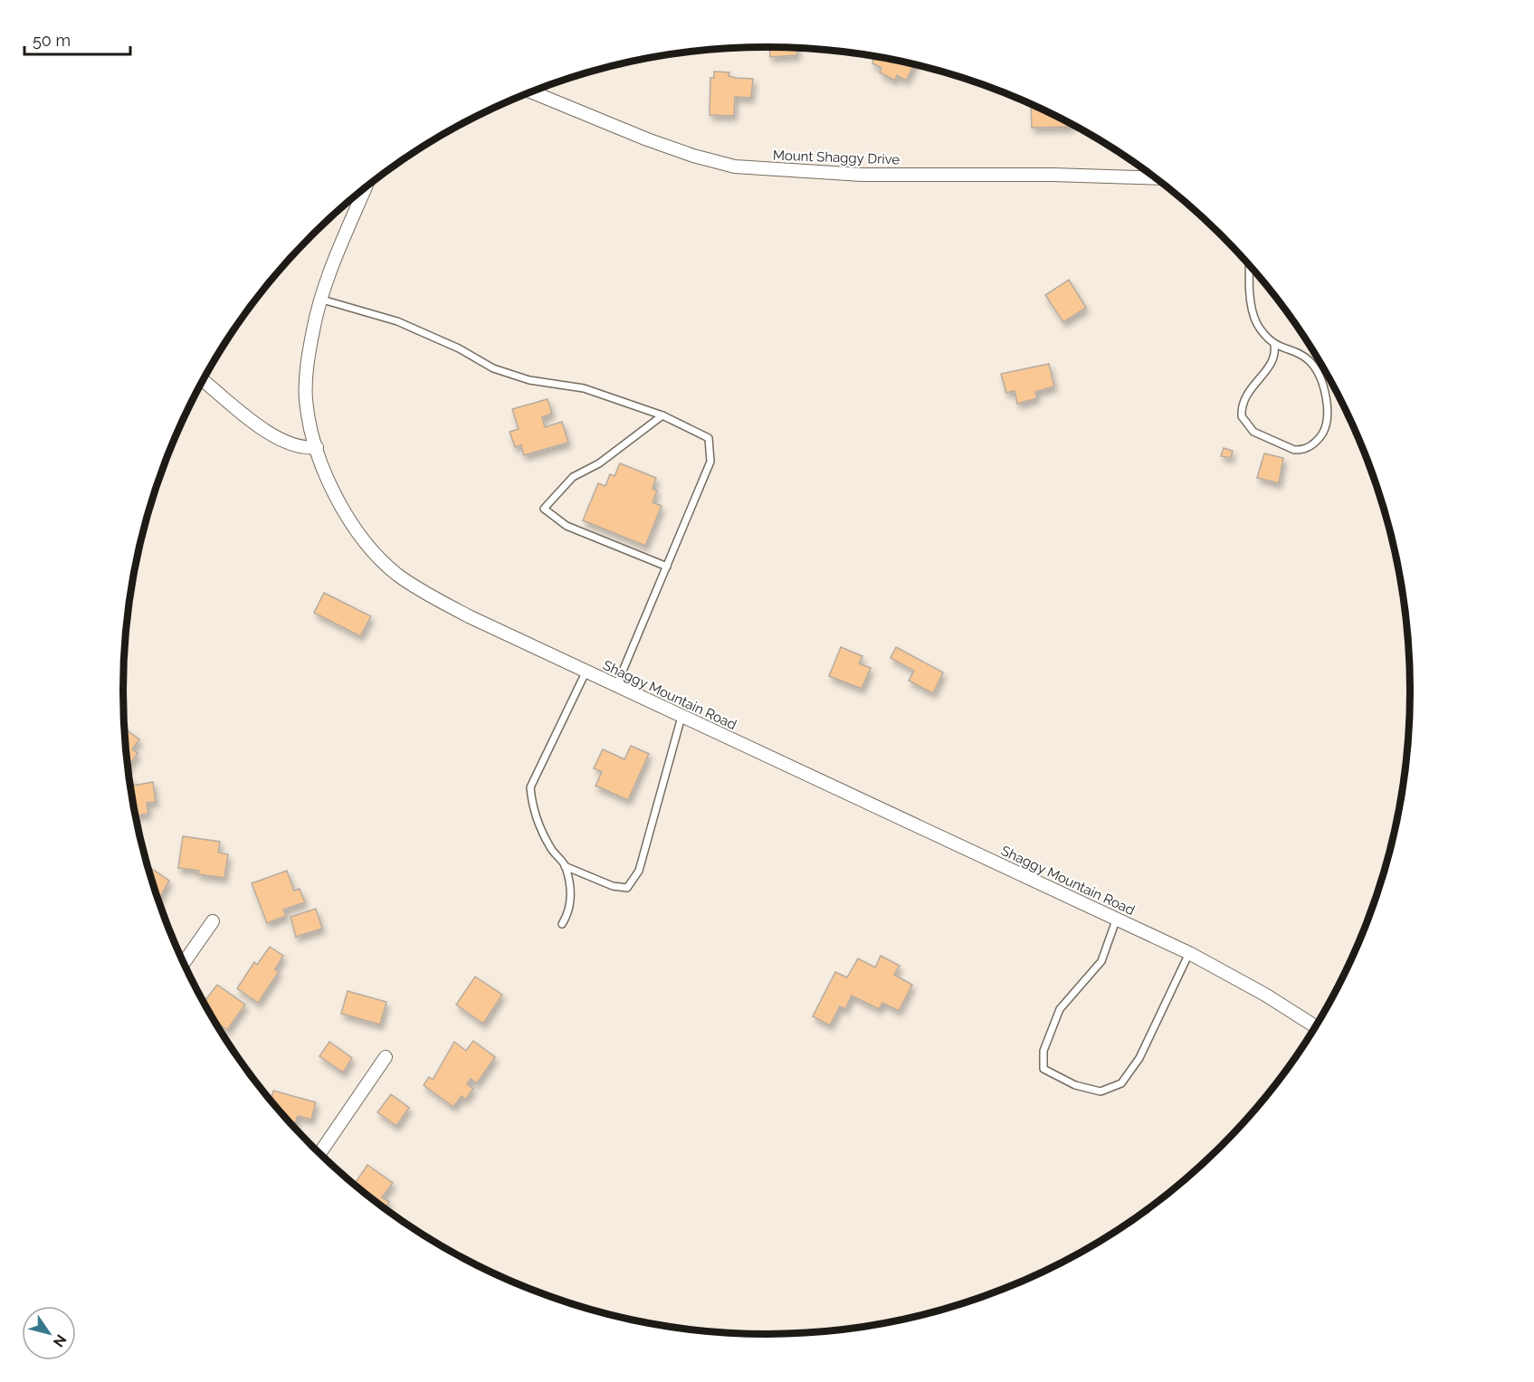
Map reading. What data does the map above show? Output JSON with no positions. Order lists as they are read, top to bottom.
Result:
{
  "streets": {
    "street": ["Mount Shaggy Drive", "Shaggy Mountain Road"]
  },
  "scale_bar": "50 m",
  "north": "bottom right"
}
